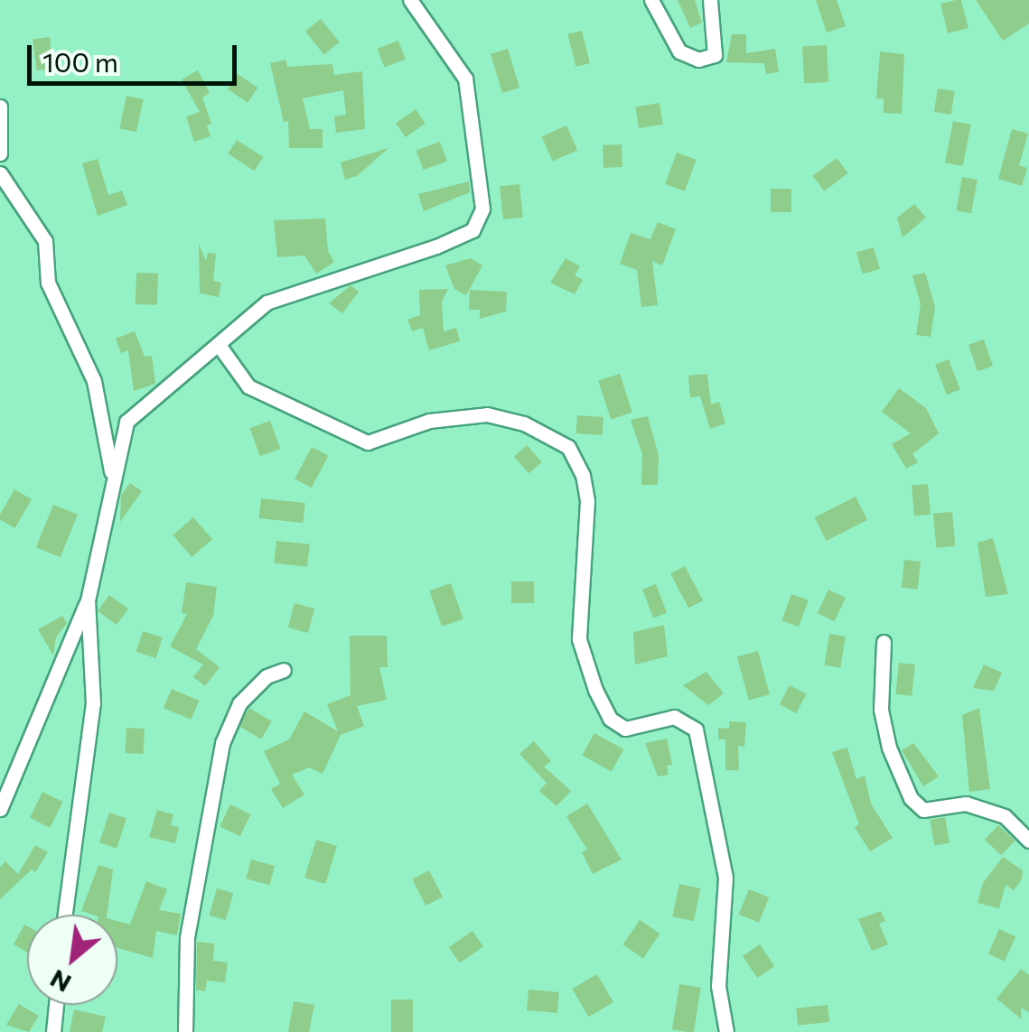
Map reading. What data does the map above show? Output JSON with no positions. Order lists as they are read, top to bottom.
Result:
{
  "scale_bar": "100 m",
  "north": "bottom left"
}
